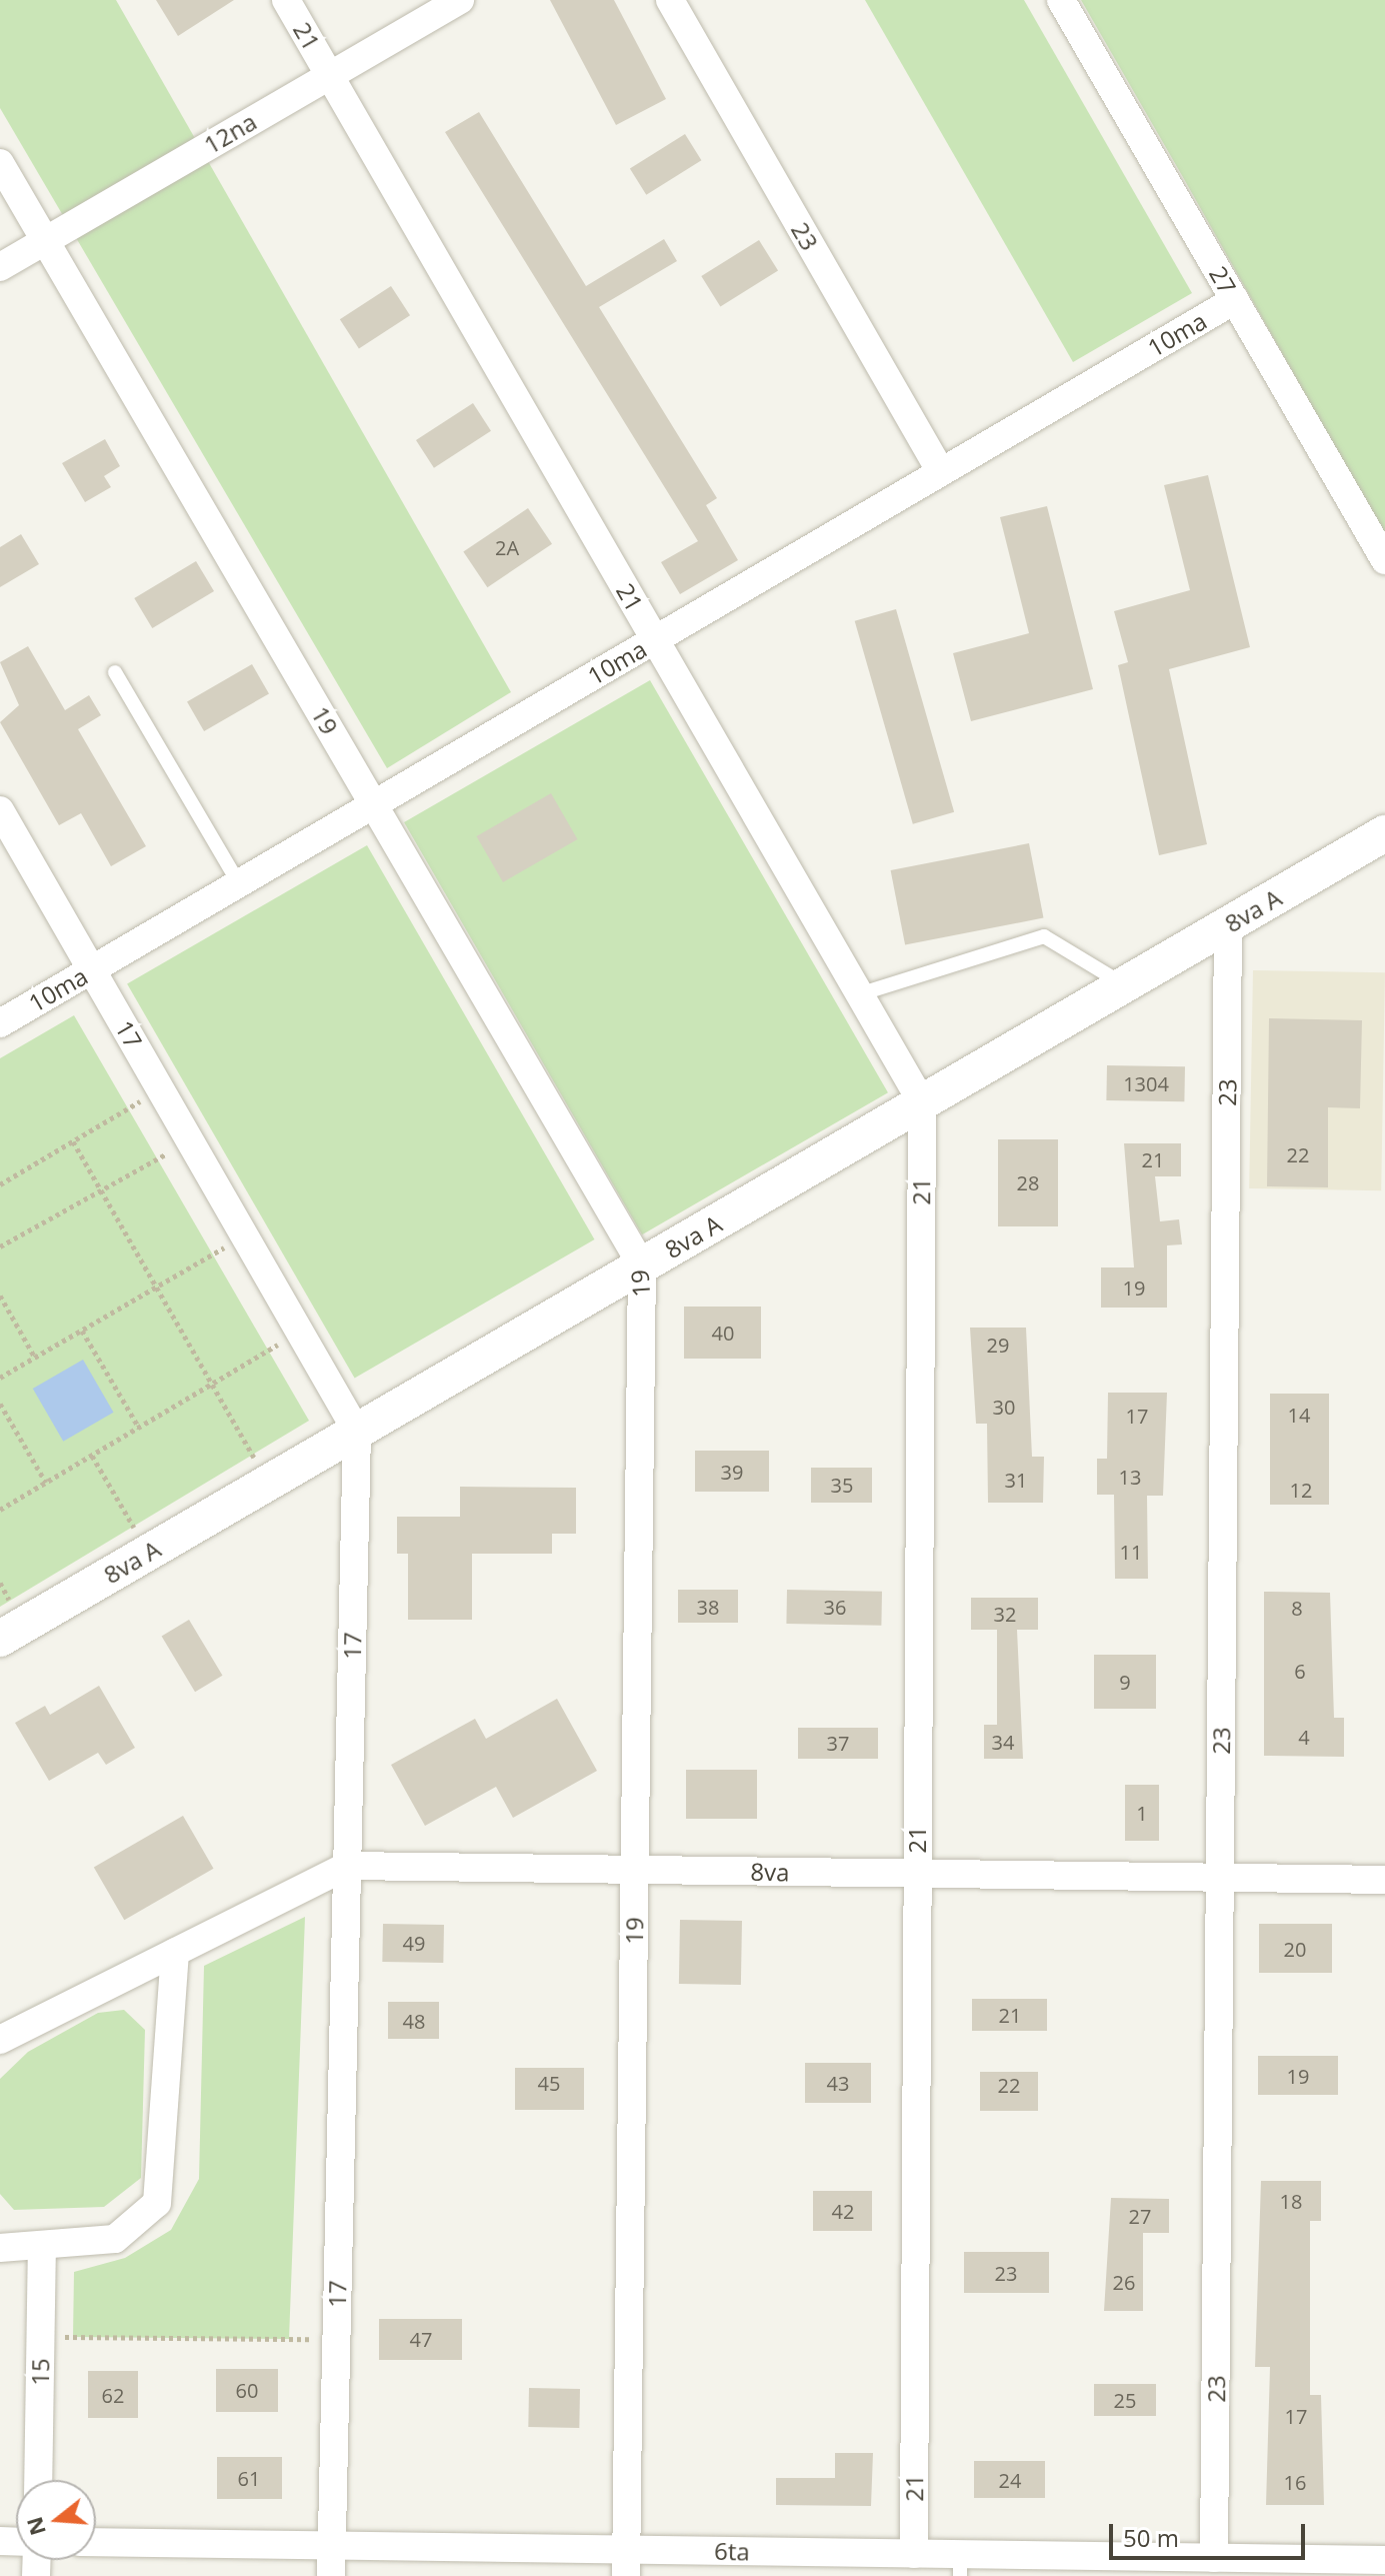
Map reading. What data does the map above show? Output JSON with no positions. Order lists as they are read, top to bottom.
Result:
{
  "streets": {
    "street": [
      "21",
      "12na",
      "23",
      "27",
      "10ma",
      "19",
      "8va A",
      "17",
      "8va",
      "15",
      "6ta"
    ]
  },
  "crossings": [
    ["21", "12na"],
    ["21", "10ma"],
    ["21", "8va A"],
    ["21", "8va"],
    ["21", "6ta"],
    ["12na", "19"],
    ["23", "10ma"],
    ["23", "8va A"],
    ["23", "8va"],
    ["23", "6ta"],
    ["27", "10ma"],
    ["10ma", "19"],
    ["10ma", "17"],
    ["19", "8va A"],
    ["19", "8va"],
    ["19", "6ta"],
    ["8va A", "17"],
    ["17", "8va"],
    ["17", "6ta"]
  ],
  "house_numbers": [
    "2A",
    "1304",
    "22",
    "21",
    "28",
    "19",
    "40",
    "29",
    "30",
    "14",
    "17",
    "39",
    "13",
    "31",
    "35",
    "12",
    "11",
    "38",
    "36",
    "8",
    "32",
    "6",
    "9",
    "4",
    "34",
    "37",
    "1",
    "49",
    "20",
    "21",
    "48",
    "19",
    "45",
    "43",
    "22",
    "18",
    "42",
    "27",
    "23",
    "26",
    "47",
    "60",
    "62",
    "25",
    "17",
    "61",
    "24",
    "16"
  ],
  "scale_bar": "50 m",
  "north": "left"
}
